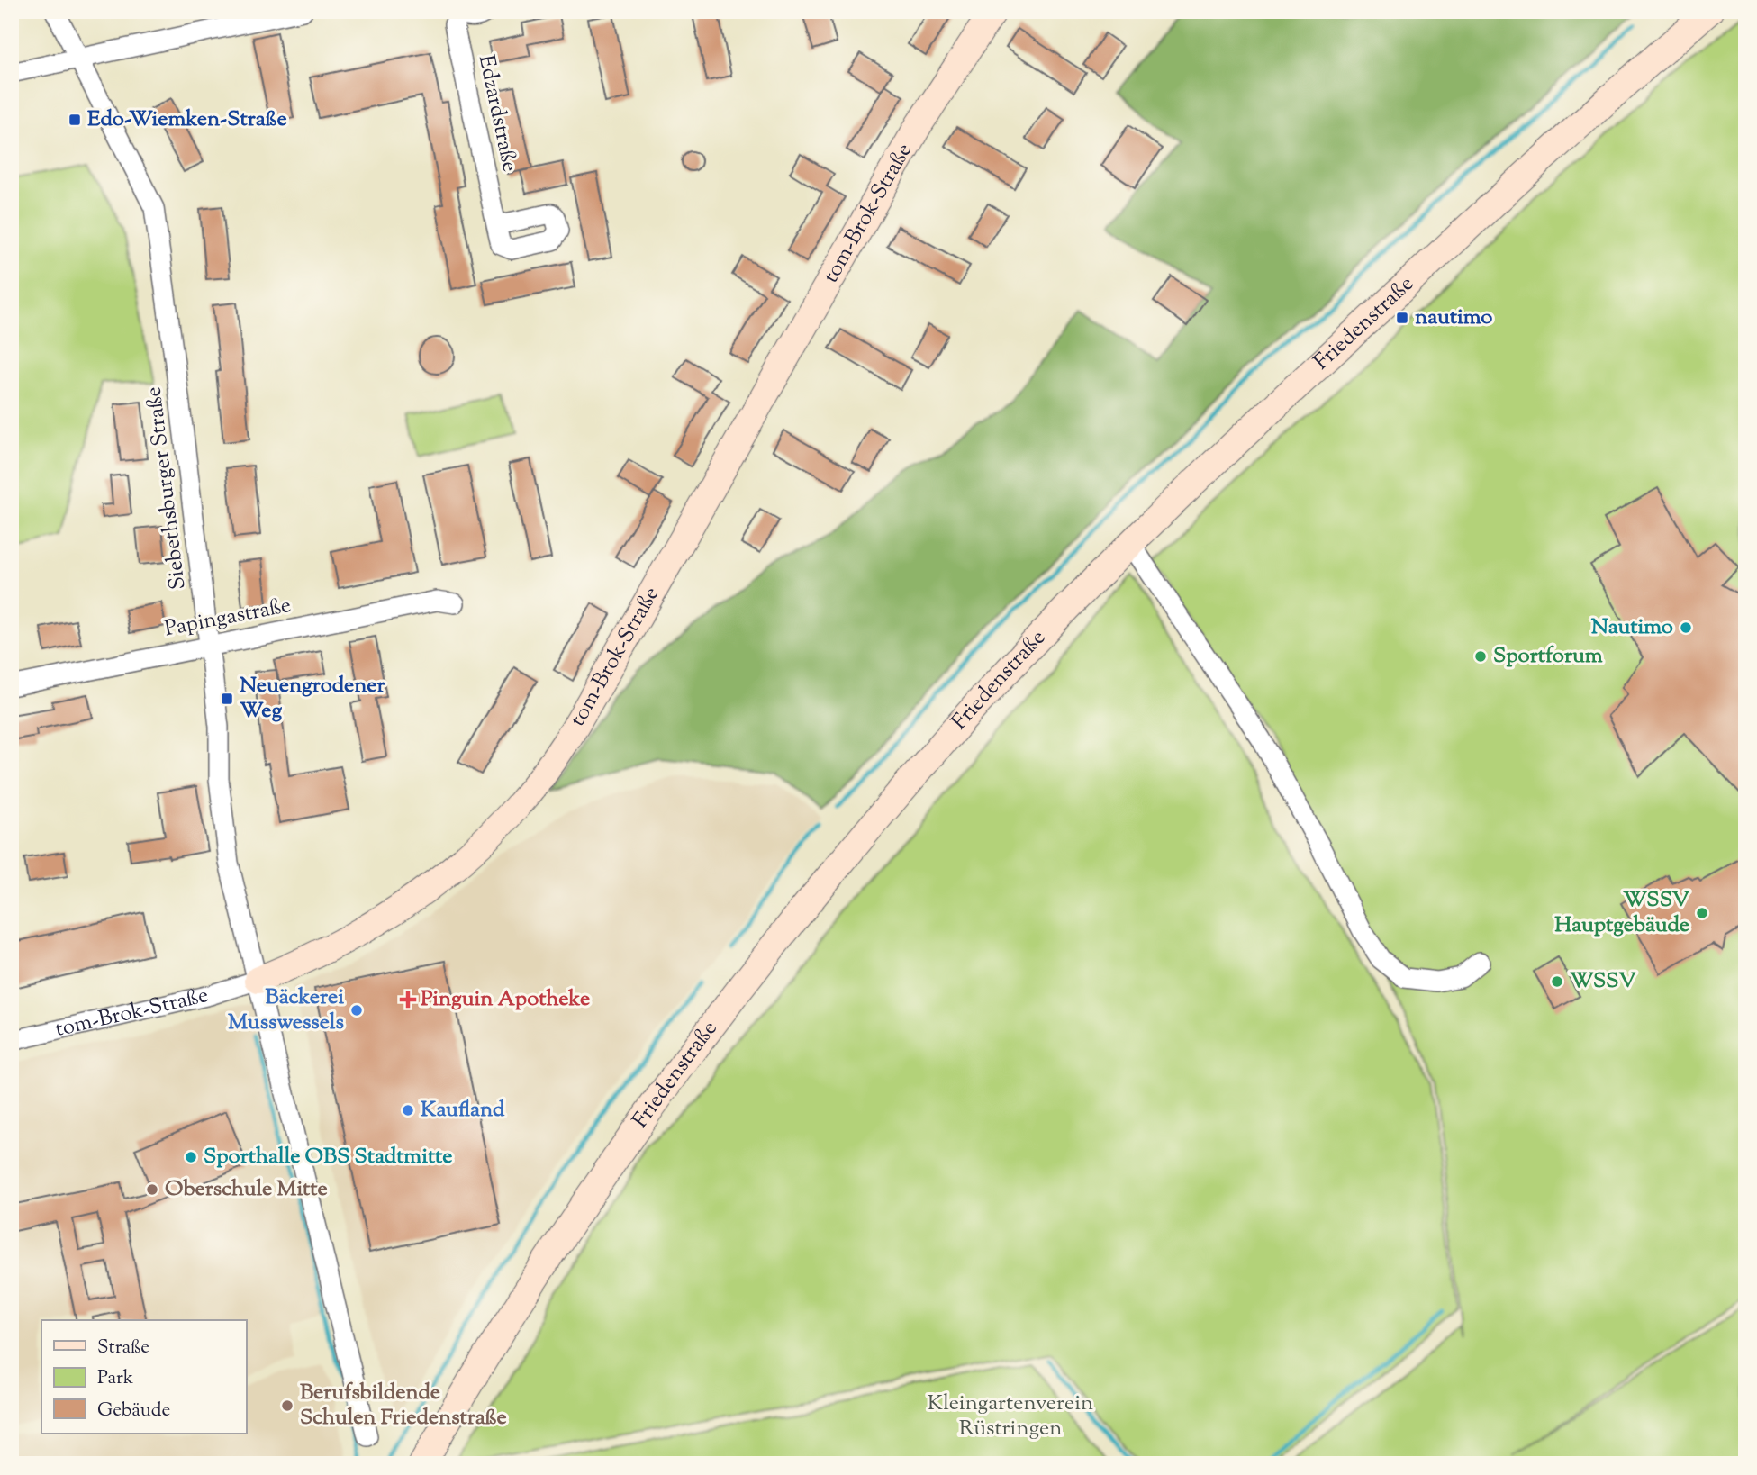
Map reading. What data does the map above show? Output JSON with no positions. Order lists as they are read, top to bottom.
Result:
{
  "streets": {
    "main road": ["tom-Brok-Straße", "Friedenstraße"],
    "street": ["Edzardstraße", "Siebethsburger Straße", "Papingastraße"]
  },
  "crossings": [
    ["tom-Brok-Straße", "Siebethsburger Straße"],
    ["Siebethsburger Straße", "Papingastraße"]
  ],
  "parks": ["Kleingartenverein Rüstringen"],
  "places": {
    "transit": ["Edo-Wiemken-Straße", "nautimo", "Neuengrodener Weg"],
    "other": [
      "Nautimo",
      "Sportforum",
      "WSSV Hauptgebäude",
      "WSSV",
      "Bäckerei Musswessels",
      "Kaufland",
      "Sporthalle OBS Stadtmitte",
      "Oberschule Mitte",
      "Berufsbildende Schulen Friedenstraße"
    ],
    "health": ["Pinguin Apotheke"]
  },
  "legend": ["Straße", "Park", "Gebäude"]
}
